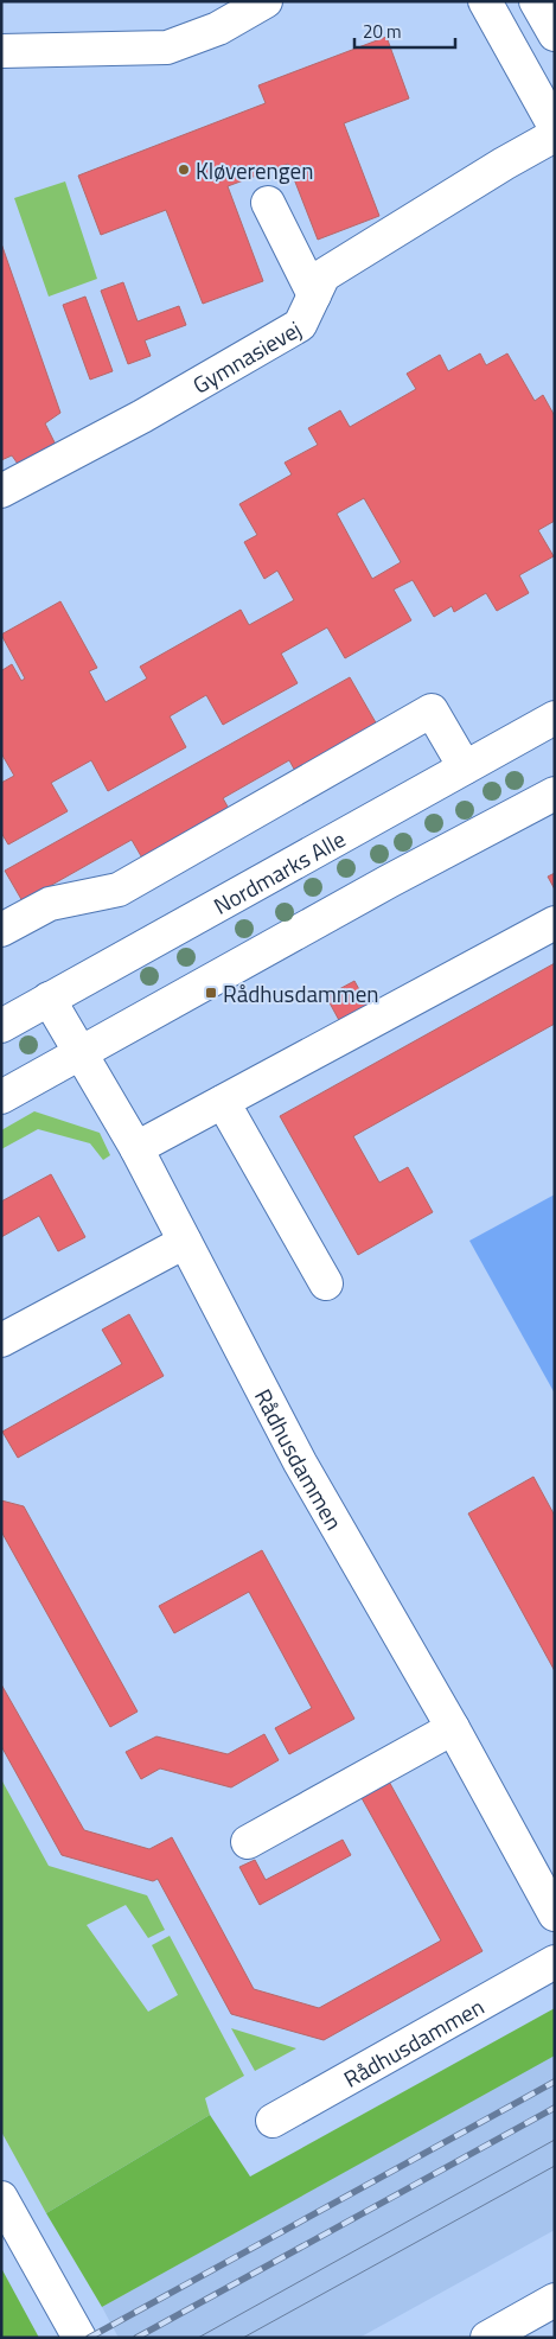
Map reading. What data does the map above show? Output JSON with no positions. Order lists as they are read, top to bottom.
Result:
{
  "streets": {
    "street": ["Gymnasievej", "Nordmarks Alle", "Rådhusdammen"]
  },
  "crossings": [
    ["Nordmarks Alle", "Rådhusdammen"]
  ],
  "places": {
    "other": ["Kløverengen"],
    "transit": ["Rådhusdammen"]
  },
  "scale_bar": "20 m"
}
